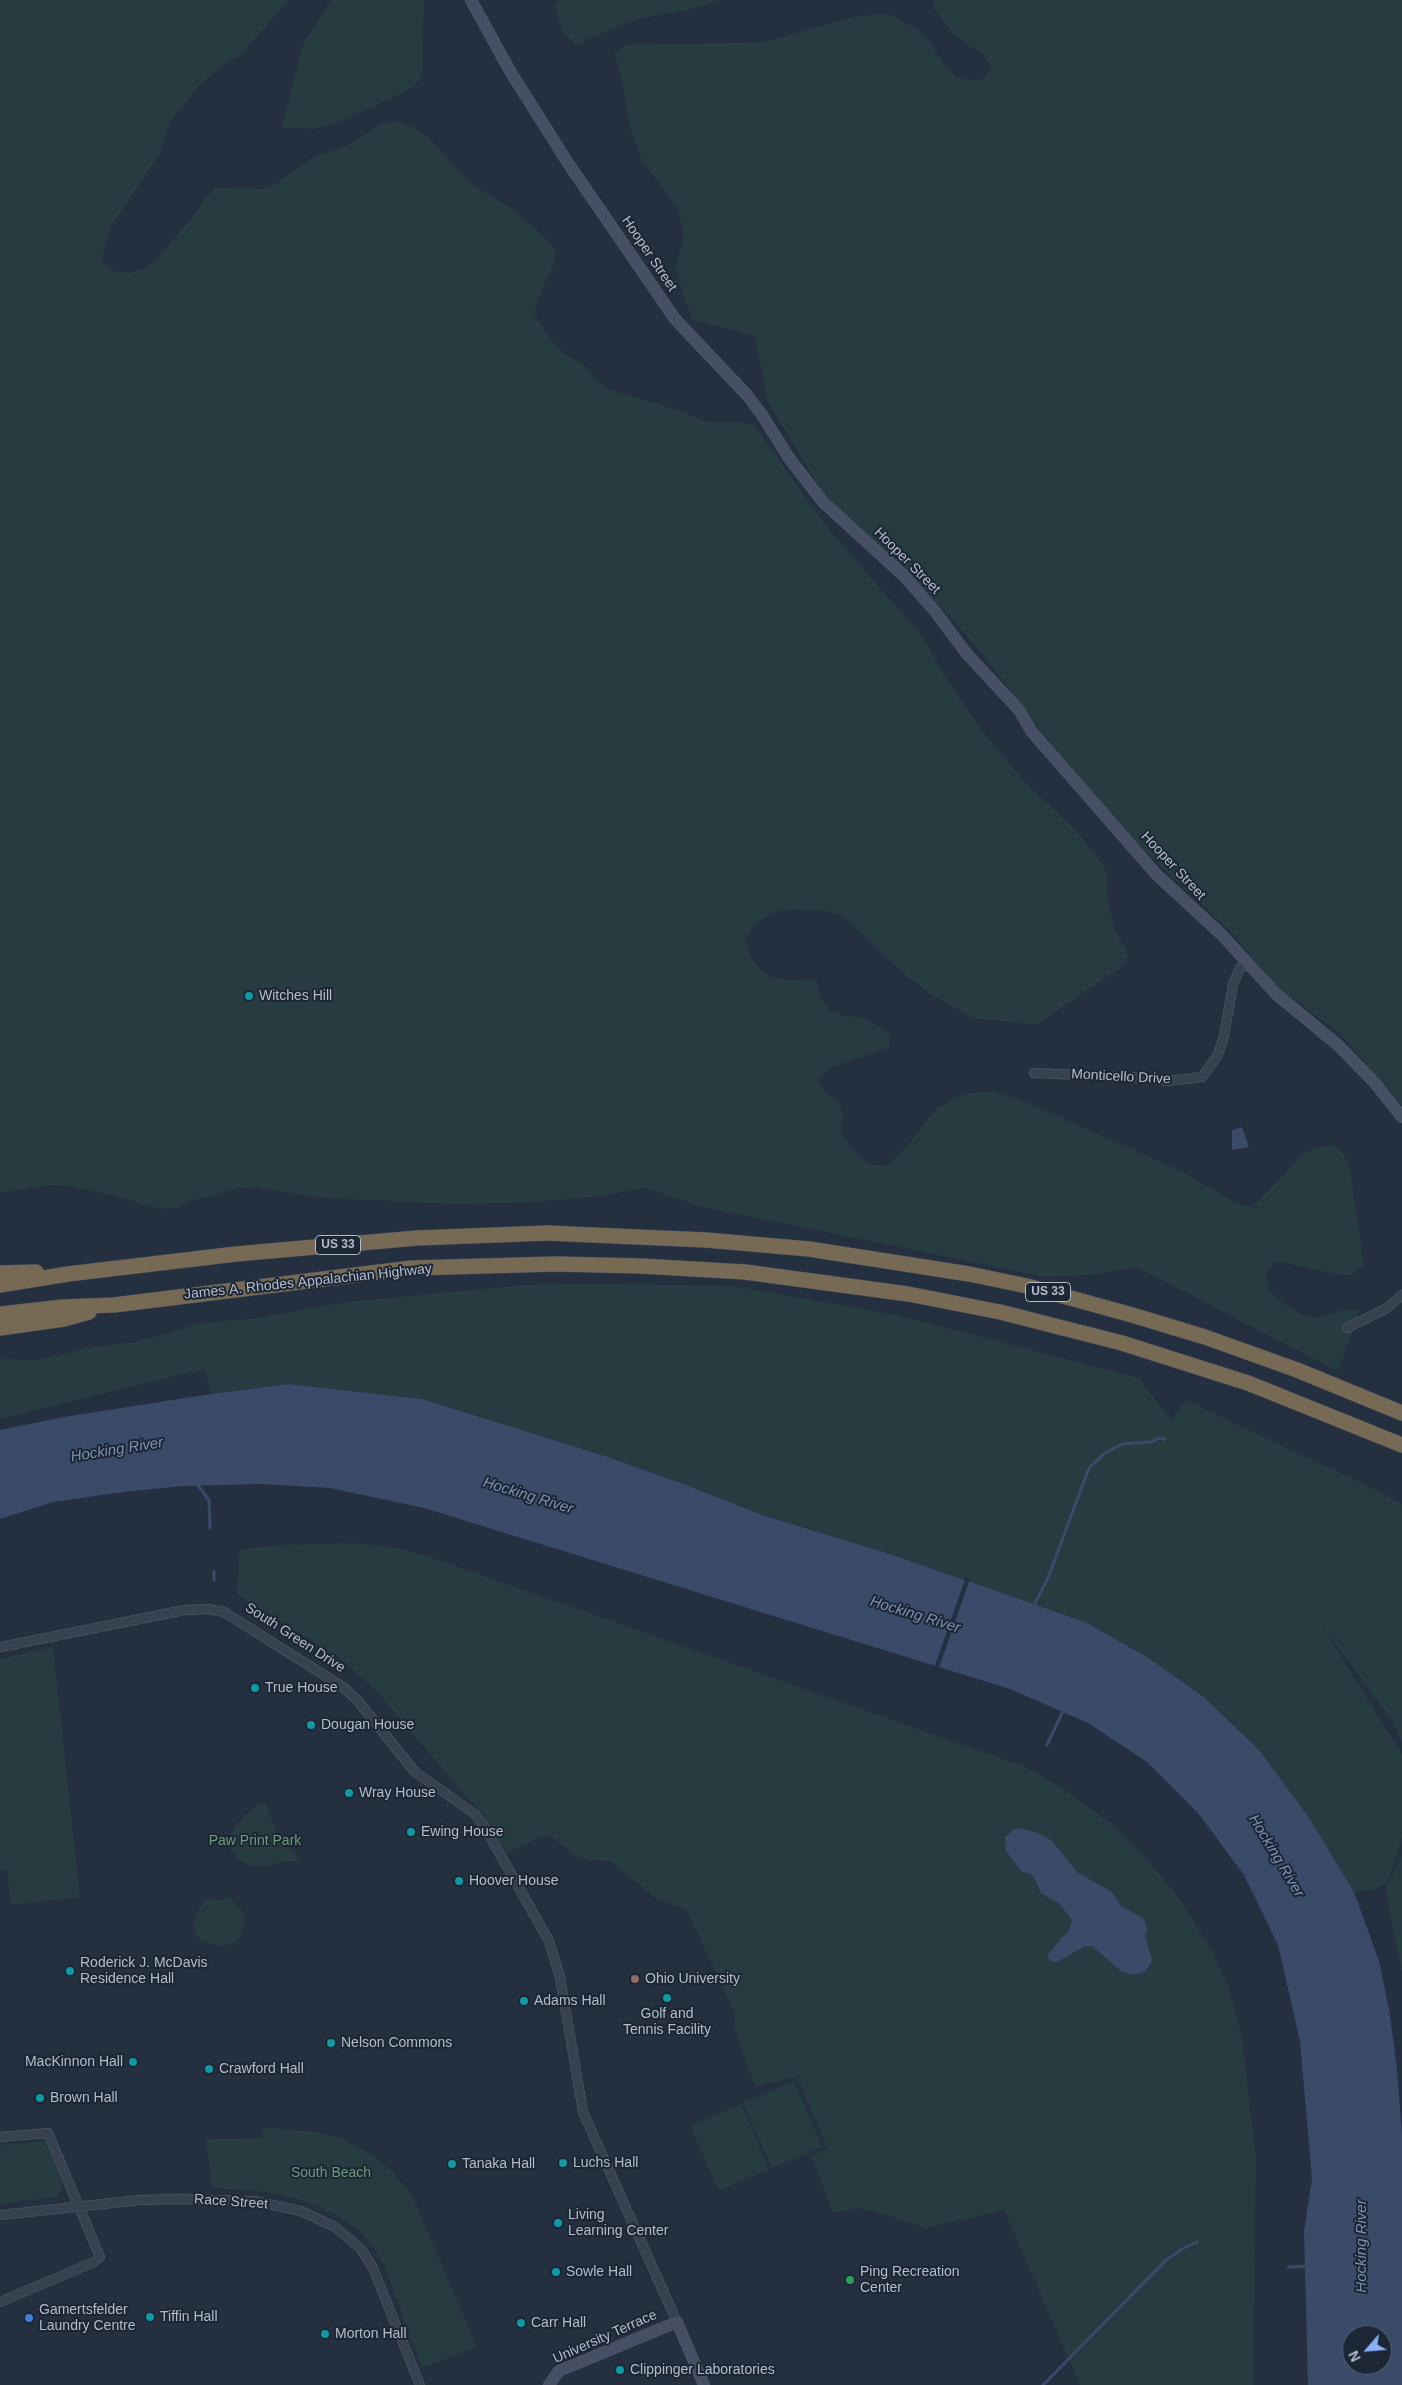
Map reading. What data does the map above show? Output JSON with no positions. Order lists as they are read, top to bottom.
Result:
{
  "streets": {
    "highway": ["US 33", "James A. Rhodes Appalachian Highway"],
    "street": [
      "Hooper Street",
      "Monticello Drive",
      "South Green Drive",
      "Race Street",
      "University Terrace"
    ]
  },
  "crossings": [
    ["Hooper Street", "Monticello Drive"],
    ["South Green Drive", "University Terrace"]
  ],
  "water": ["Hocking River"],
  "parks": ["Paw Print Park", "South Beach"],
  "places": [
    "Witches Hill",
    "True House",
    "Dougan House",
    "Wray House",
    "Ewing House",
    "Hoover House",
    "Roderick J. McDavis Residence Hall",
    "Ohio University",
    "Golf and Tennis Facility",
    "Adams Hall",
    "Nelson Commons",
    "MacKinnon Hall",
    "Crawford Hall",
    "Brown Hall",
    "Luchs Hall",
    "Tanaka Hall",
    "Living Learning Center",
    "Sowle Hall",
    "Ping Recreation Center",
    "Tiffin Hall",
    "Gamertsfelder Laundry Centre",
    "Carr Hall",
    "Morton Hall",
    "Clippinger Laboratories"
  ],
  "north": "bottom left"
}
